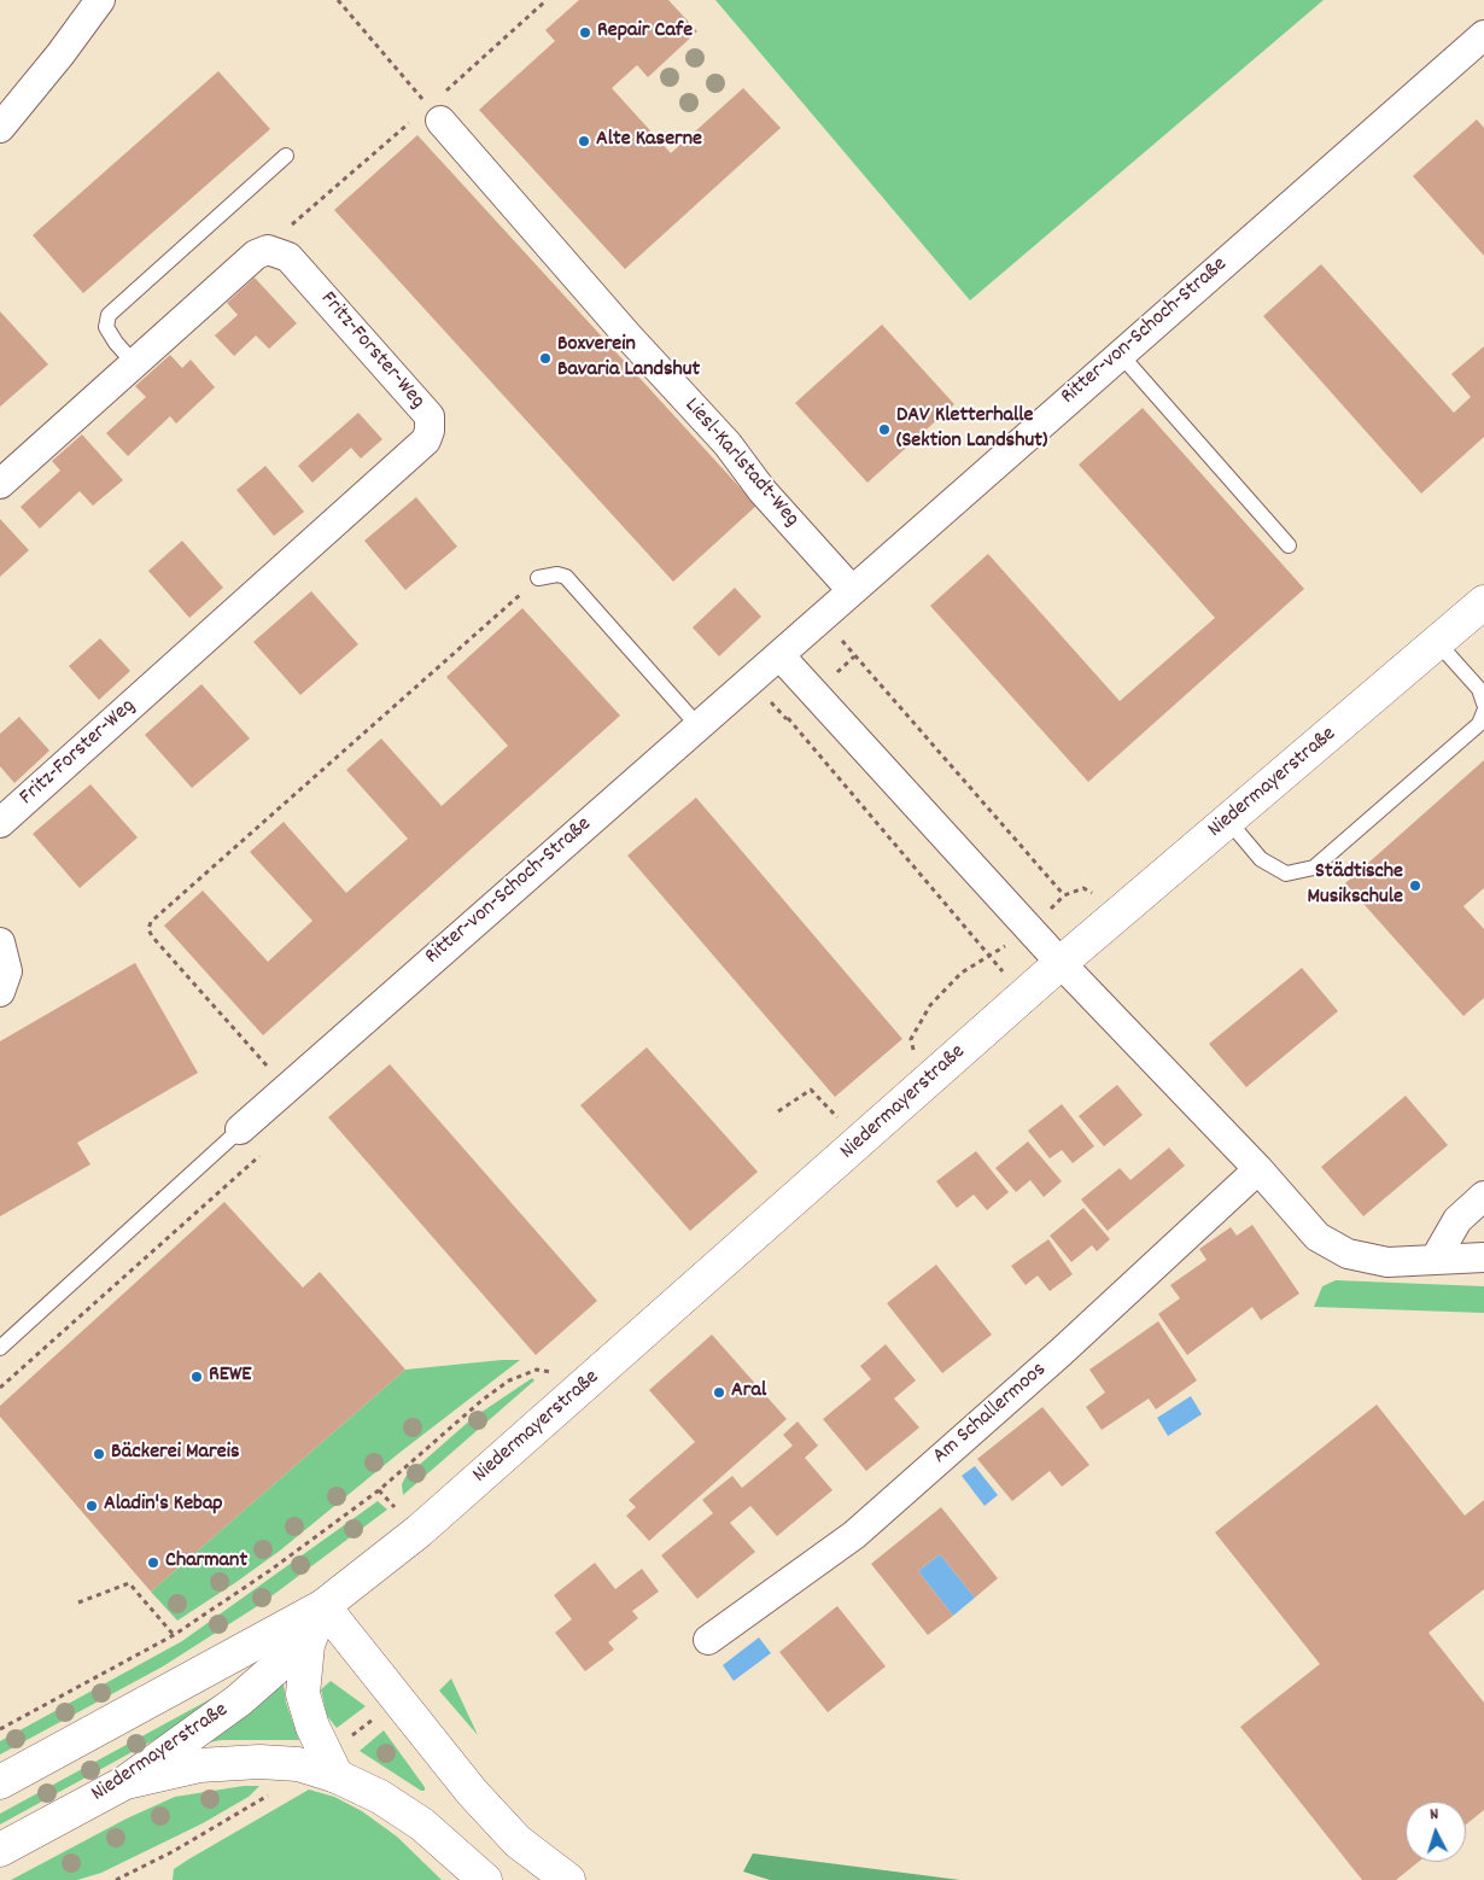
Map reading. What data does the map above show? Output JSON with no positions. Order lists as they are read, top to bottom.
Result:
{
  "streets": {
    "main road": ["Niedermayerstraße"],
    "street": [
      "Ritter-von-Schoch-Straße",
      "Fritz-Forster-Weg",
      "Liesl-Karlstadt-Weg",
      "Am Schallermoos"
    ]
  },
  "crossings": [
    ["Ritter-von-Schoch-Straße", "Liesl-Karlstadt-Weg"]
  ],
  "places": [
    "Repair Cafe",
    "Alte Kaserne",
    "Boxverein Bavaria Landshut",
    "DAV Kletterhalle (Sektion Landshut)",
    "Städtische Musikschule",
    "REWE",
    "Aral",
    "Bäckerei Mareis",
    "Aladin's Kebap",
    "Charmant"
  ],
  "north": "top"
}
